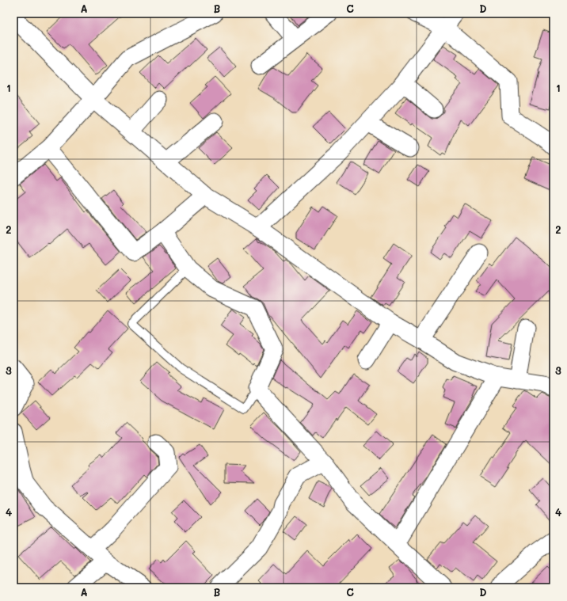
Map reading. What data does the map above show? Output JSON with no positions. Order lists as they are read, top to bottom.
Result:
{
  "grid": {
    "columns": [
      "A",
      "B",
      "C",
      "D"
    ],
    "rows": [
      "1",
      "2",
      "3",
      "4"
    ]
  }
}
